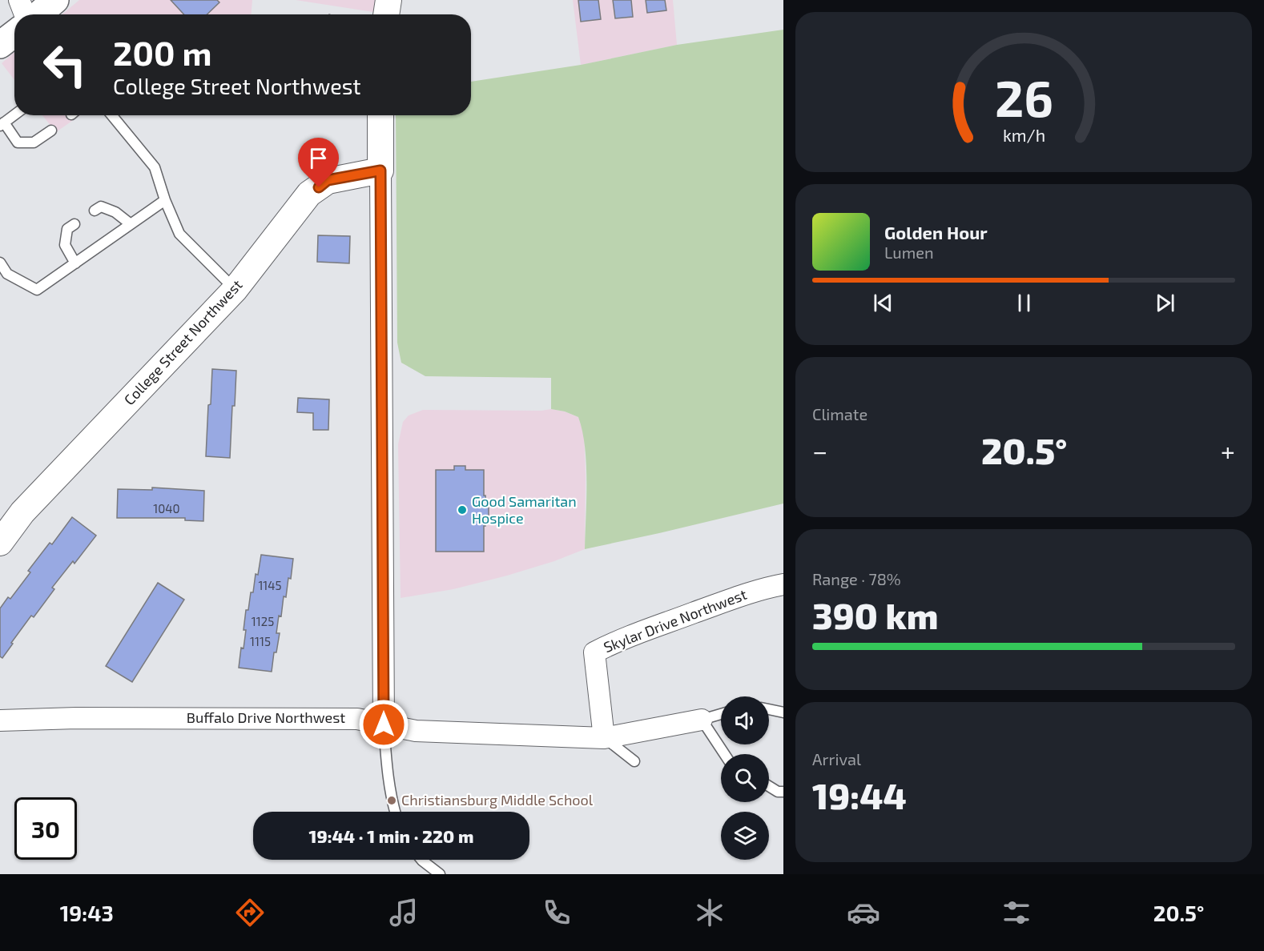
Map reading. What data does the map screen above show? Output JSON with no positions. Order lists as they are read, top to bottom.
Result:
{
  "streets": {
    "street": ["College Street Northwest", "Skylar Drive Northwest", "Buffalo Drive Northwest"]
  },
  "crossings": [
    ["Skylar Drive Northwest", "Buffalo Drive Northwest"]
  ],
  "places": ["Good Samaritan Hospice", "Christiansburg Middle School"],
  "house_numbers": [
    "1040",
    "1145",
    "1125",
    "1115"
  ],
  "page": {
    "turn": ["200 m", "College Street Northwest"],
    "song": ["Golden Hour", "Lumen"],
    "tile": [
      "Climate",
      ["Range · 78%", "390 km"],
      ["Arrival", "19:44"]
    ],
    "heat": ["−", "20.5°", "+"],
    "limit": "30",
    "trip": "19:44 · 1 min · 220 m",
    "tabs": ["19:43", "20.5°"],
    "gauge": ["26", "km/h"]
  }
}
